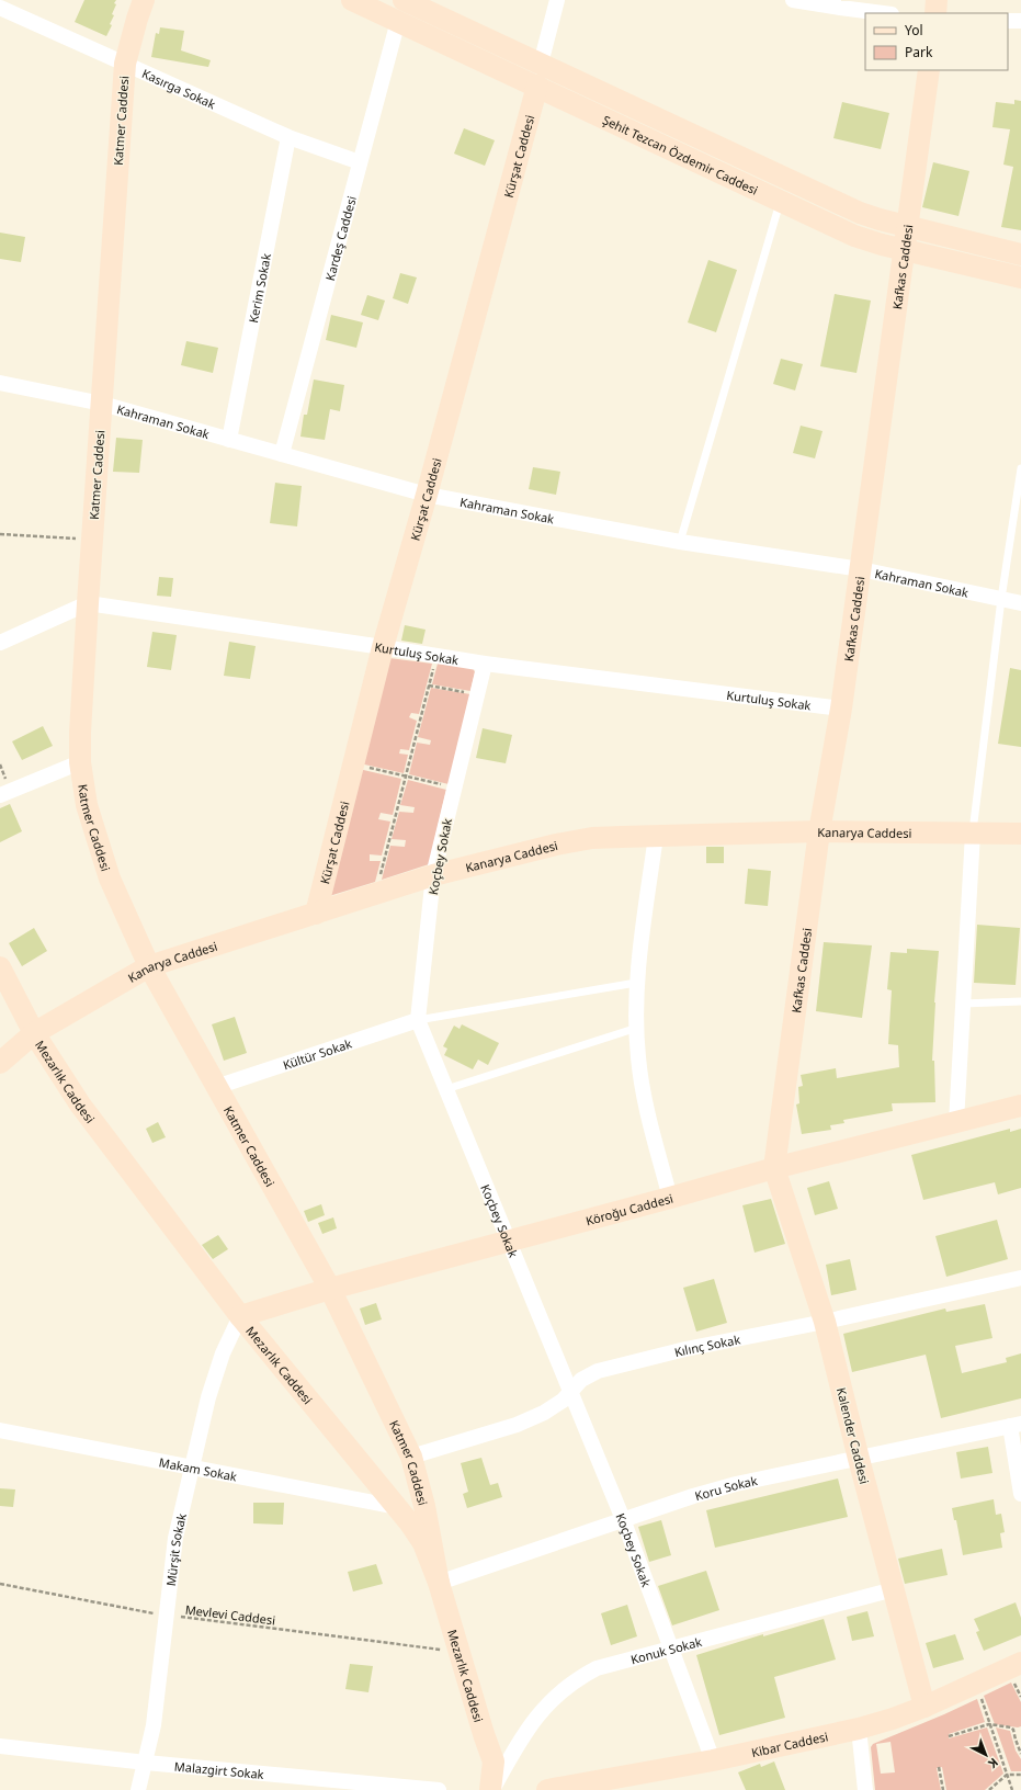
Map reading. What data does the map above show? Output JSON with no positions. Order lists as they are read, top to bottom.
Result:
{
  "streets": {
    "street": [
      "Kasırga Sokak",
      "Katmer Caddesi",
      "Şehit Tezcan Özdemir Caddesi",
      "Kürşat Caddesi",
      "Kardeş Caddesi",
      "Kafkas Caddesi",
      "Kerim Sokak",
      "Kahraman Sokak",
      "Kurtuluş Sokak",
      "Kanarya Caddesi",
      "Koçbey Sokak",
      "Kültür Sokak",
      "Mezarlık Caddesi",
      "Köroğu Caddesi",
      "Kılınç Sokak",
      "Kalender Caddesi",
      "Makam Sokak",
      "Koru Sokak",
      "Mürşit Sokak",
      "Konuk Sokak",
      "Kibar Caddesi",
      "Malazgirt Sokak"
    ],
    "path": ["Mevlevi Caddesi"]
  },
  "crossings": [
    ["Kasırga Sokak", "Katmer Caddesi"],
    ["Kasırga Sokak", "Kardeş Caddesi"],
    ["Kasırga Sokak", "Kerim Sokak"],
    ["Katmer Caddesi", "Kahraman Sokak"],
    ["Katmer Caddesi", "Kurtuluş Sokak"],
    ["Katmer Caddesi", "Kanarya Caddesi"],
    ["Katmer Caddesi", "Kültür Sokak"],
    ["Katmer Caddesi", "Mezarlık Caddesi"],
    ["Katmer Caddesi", "Köroğu Caddesi"],
    ["Katmer Caddesi", "Kılınç Sokak"],
    ["Katmer Caddesi", "Koru Sokak"],
    ["Şehit Tezcan Özdemir Caddesi", "Kürşat Caddesi"],
    ["Şehit Tezcan Özdemir Caddesi", "Kardeş Caddesi"],
    ["Şehit Tezcan Özdemir Caddesi", "Kafkas Caddesi"],
    ["Kürşat Caddesi", "Kahraman Sokak"],
    ["Kürşat Caddesi", "Kurtuluş Sokak"],
    ["Kürşat Caddesi", "Kanarya Caddesi"],
    ["Kardeş Caddesi", "Kahraman Sokak"],
    ["Kafkas Caddesi", "Kahraman Sokak"],
    ["Kafkas Caddesi", "Kurtuluş Sokak"],
    ["Kafkas Caddesi", "Kanarya Caddesi"],
    ["Kafkas Caddesi", "Köroğu Caddesi"],
    ["Kafkas Caddesi", "Kalender Caddesi"],
    ["Kerim Sokak", "Kahraman Sokak"],
    ["Kurtuluş Sokak", "Koçbey Sokak"],
    ["Kanarya Caddesi", "Koçbey Sokak"],
    ["Kanarya Caddesi", "Mezarlık Caddesi"],
    ["Koçbey Sokak", "Kültür Sokak"],
    ["Koçbey Sokak", "Köroğu Caddesi"],
    ["Koçbey Sokak", "Kılınç Sokak"],
    ["Koçbey Sokak", "Koru Sokak"],
    ["Koçbey Sokak", "Konuk Sokak"],
    ["Koçbey Sokak", "Kibar Caddesi"],
    ["Mezarlık Caddesi", "Köroğu Caddesi"],
    ["Mezarlık Caddesi", "Makam Sokak"],
    ["Mezarlık Caddesi", "Koru Sokak"],
    ["Mezarlık Caddesi", "Mürşit Sokak"],
    ["Mezarlık Caddesi", "Mevlevi Caddesi"],
    ["Mezarlık Caddesi", "Konuk Sokak"],
    ["Köroğu Caddesi", "Kalender Caddesi"],
    ["Köroğu Caddesi", "Mürşit Sokak"],
    ["Kılınç Sokak", "Kalender Caddesi"],
    ["Kalender Caddesi", "Koru Sokak"],
    ["Kalender Caddesi", "Konuk Sokak"],
    ["Kalender Caddesi", "Kibar Caddesi"],
    ["Makam Sokak", "Mürşit Sokak"],
    ["Mürşit Sokak", "Mevlevi Caddesi"],
    ["Mürşit Sokak", "Malazgirt Sokak"]
  ],
  "legend": ["Yol", "Park"],
  "north": "bottom right"
}
